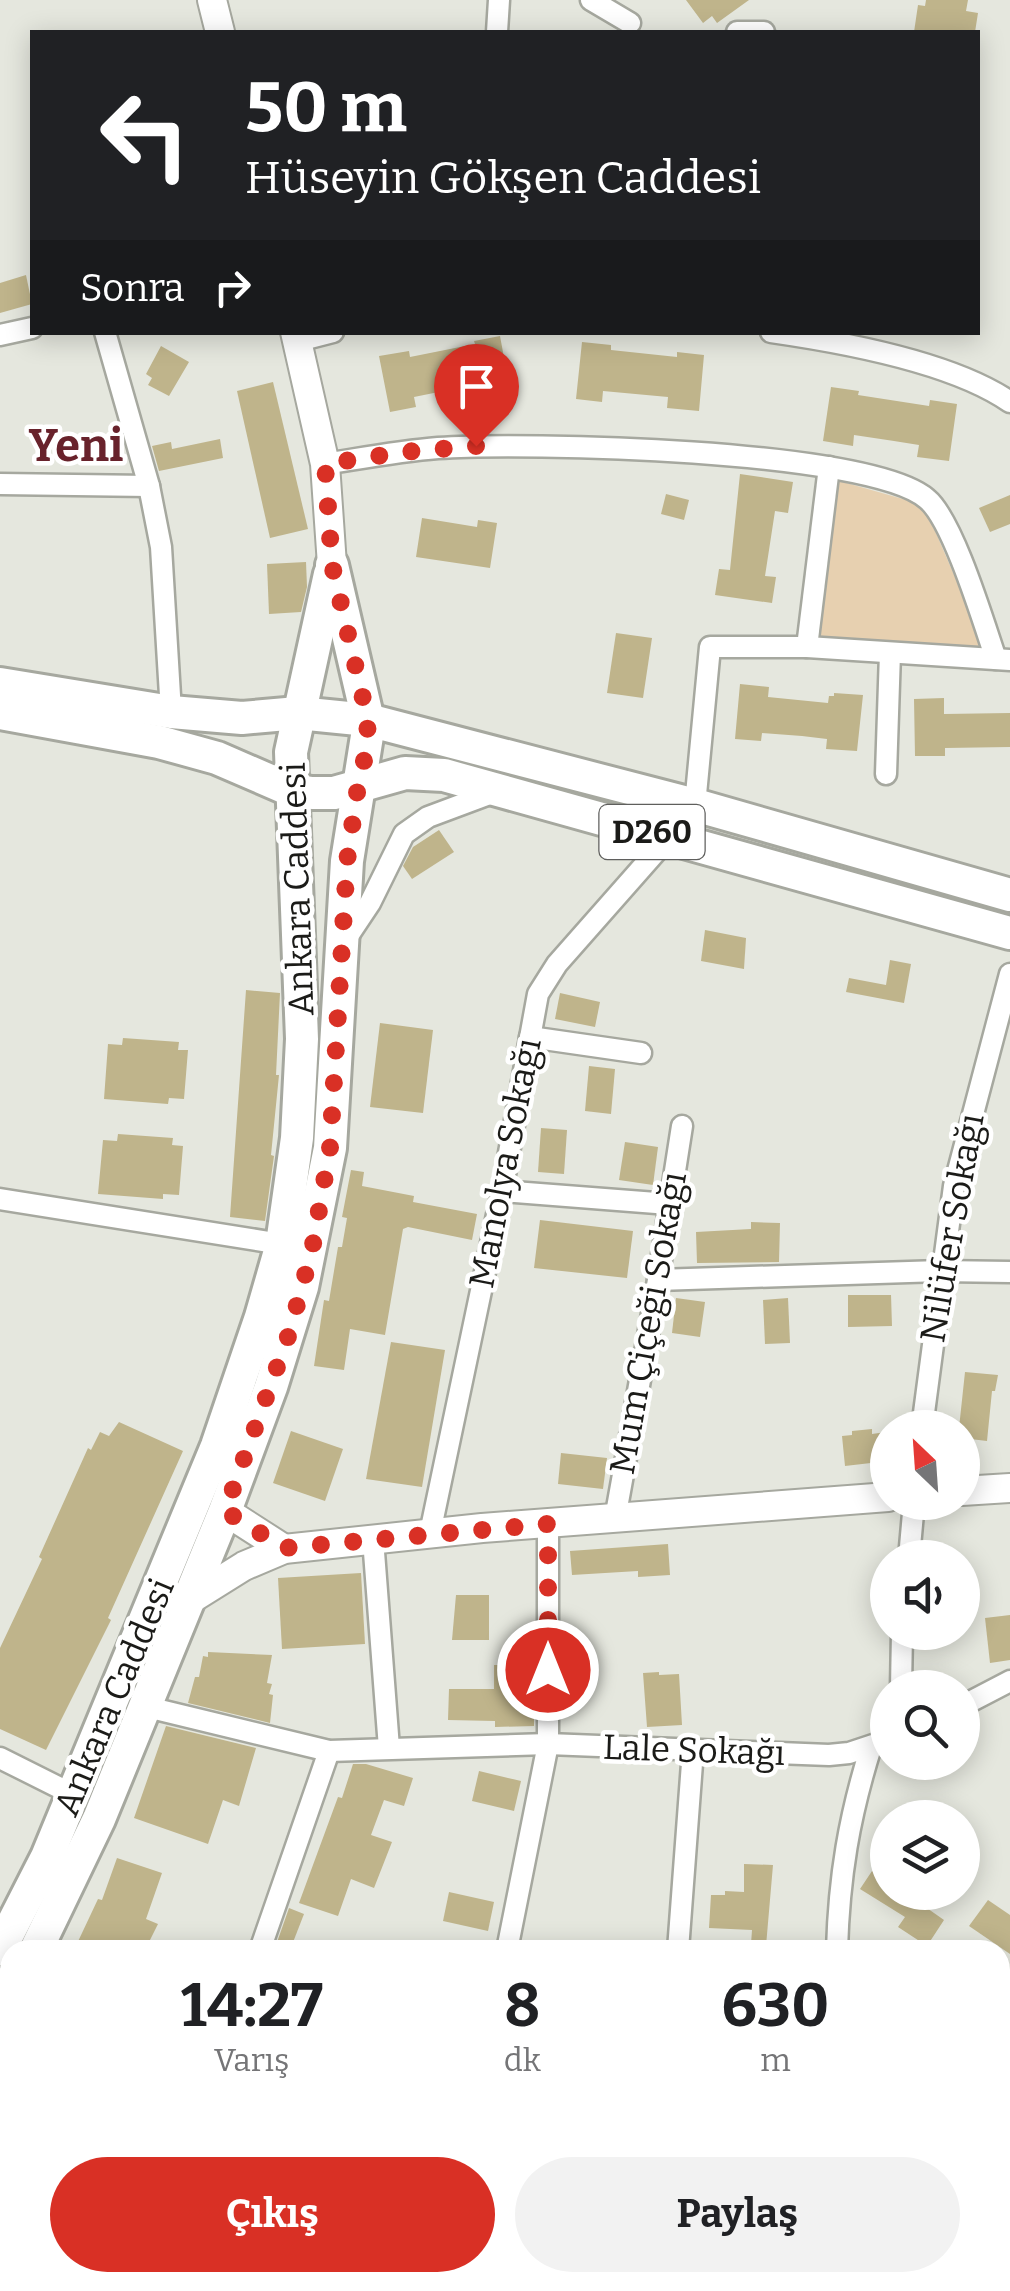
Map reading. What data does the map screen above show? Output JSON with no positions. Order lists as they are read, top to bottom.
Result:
{
  "streets": {
    "main road": ["D260", "Ankara Caddesi"],
    "street": [
      "Manolya Sokağı",
      "Nilüfer Sokağı",
      "Mum Çiçeği Sokağı",
      "Lale Sokağı"
    ]
  },
  "crossings": [
    ["D260", "Ankara Caddesi"],
    ["D260", "Manolya Sokağı"],
    ["Ankara Caddesi", "Lale Sokağı"]
  ],
  "districts": ["Yeni"],
  "north": "top left",
  "page": {
    "turn": ["50 m", "Hüseyin Gökşen Caddesi"],
    "then": "Sonra",
    "eta": [
      "14:27",
      "Varış",
      "8",
      "dk",
      "630",
      "m"
    ],
    "buttons": ["Çıkış", "Paylaş"]
  }
}
